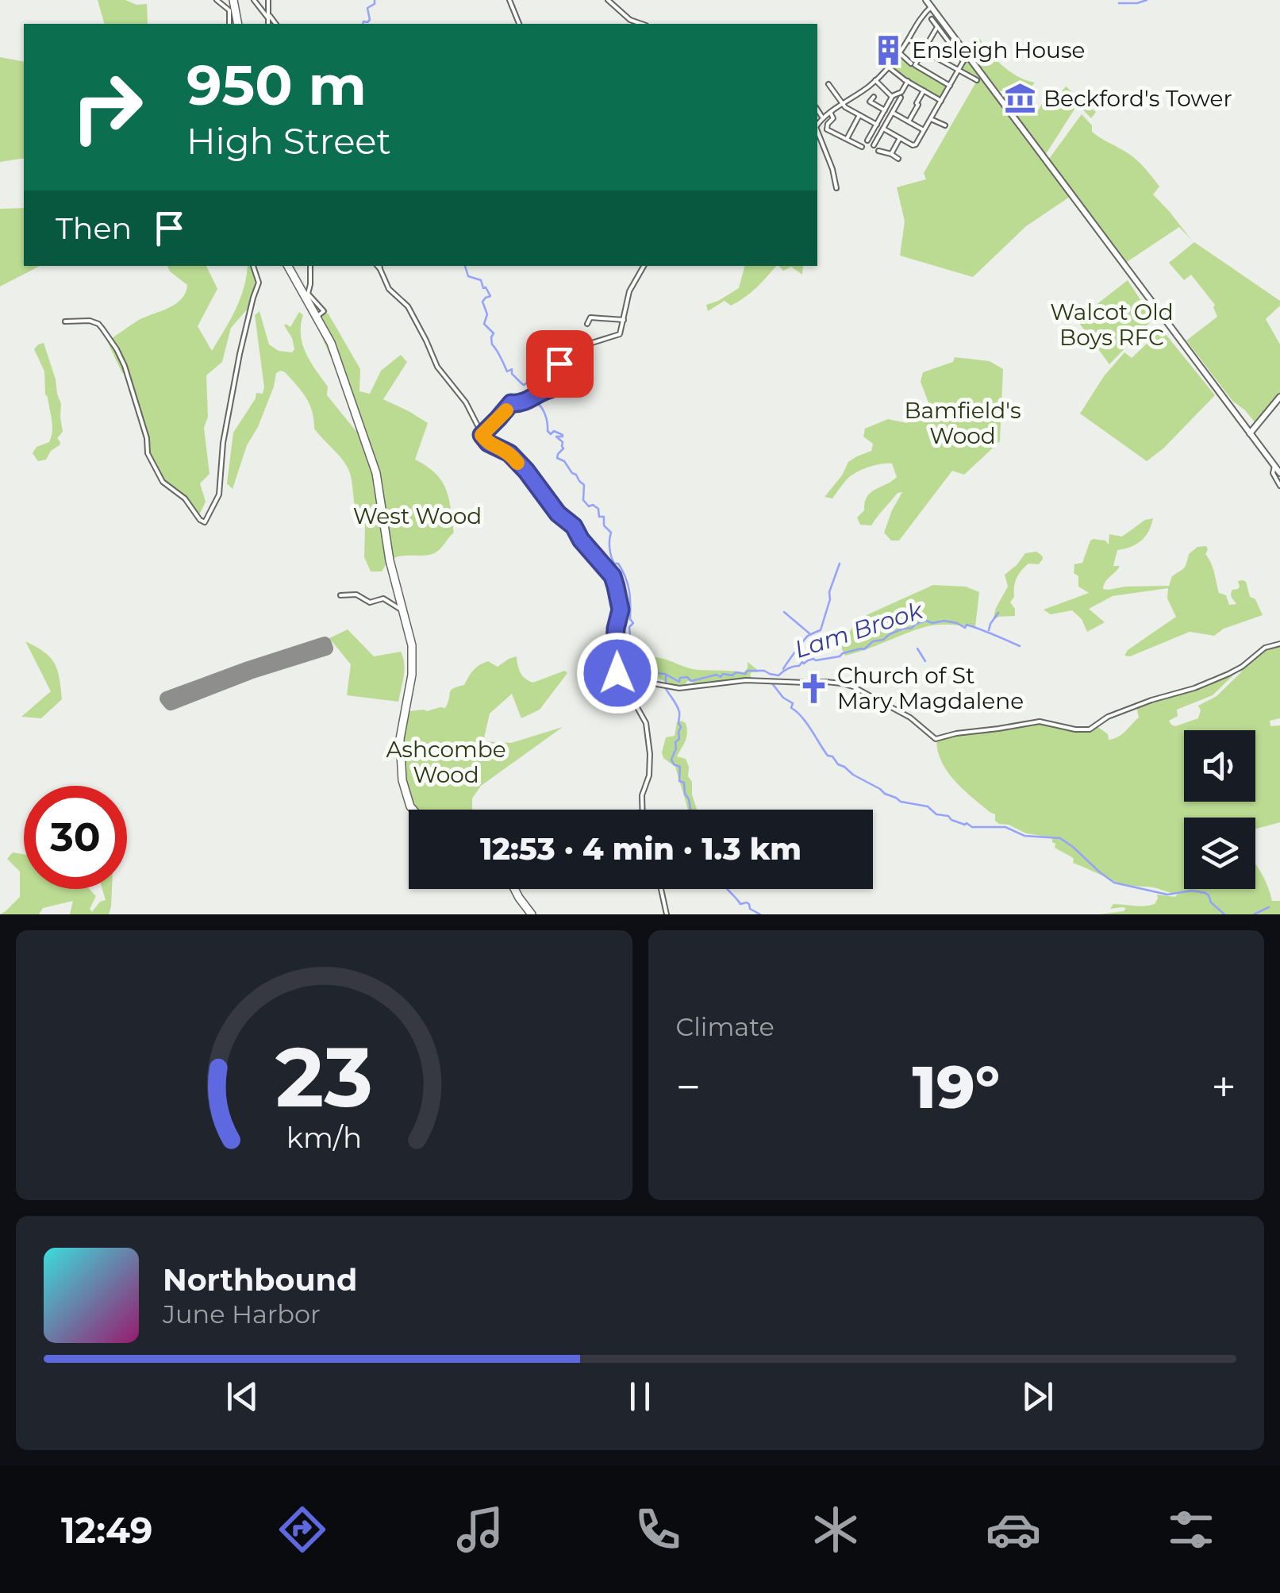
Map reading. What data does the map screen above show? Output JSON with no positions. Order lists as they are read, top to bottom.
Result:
{
  "water": ["Lam Brook"],
  "parks": [
    "Walcot Old Boys RFC",
    "Bamfield's Wood",
    "West Wood",
    "Ashcombe Wood"
  ],
  "places": {
    "building": ["Ensleigh House"],
    "museum": ["Beckford's Tower"],
    "church": ["Church of St Mary Magdalene"]
  },
  "page": {
    "turn": ["950 m", "High Street"],
    "then": "Then",
    "limit": "30",
    "trip": "12:53 · 4 min · 1.3 km",
    "tile": "Climate",
    "heat": ["−", "19°", "+"],
    "song": ["Northbound", "June Harbor"],
    "tabs": "12:49",
    "gauge": ["23", "km/h"]
  }
}
